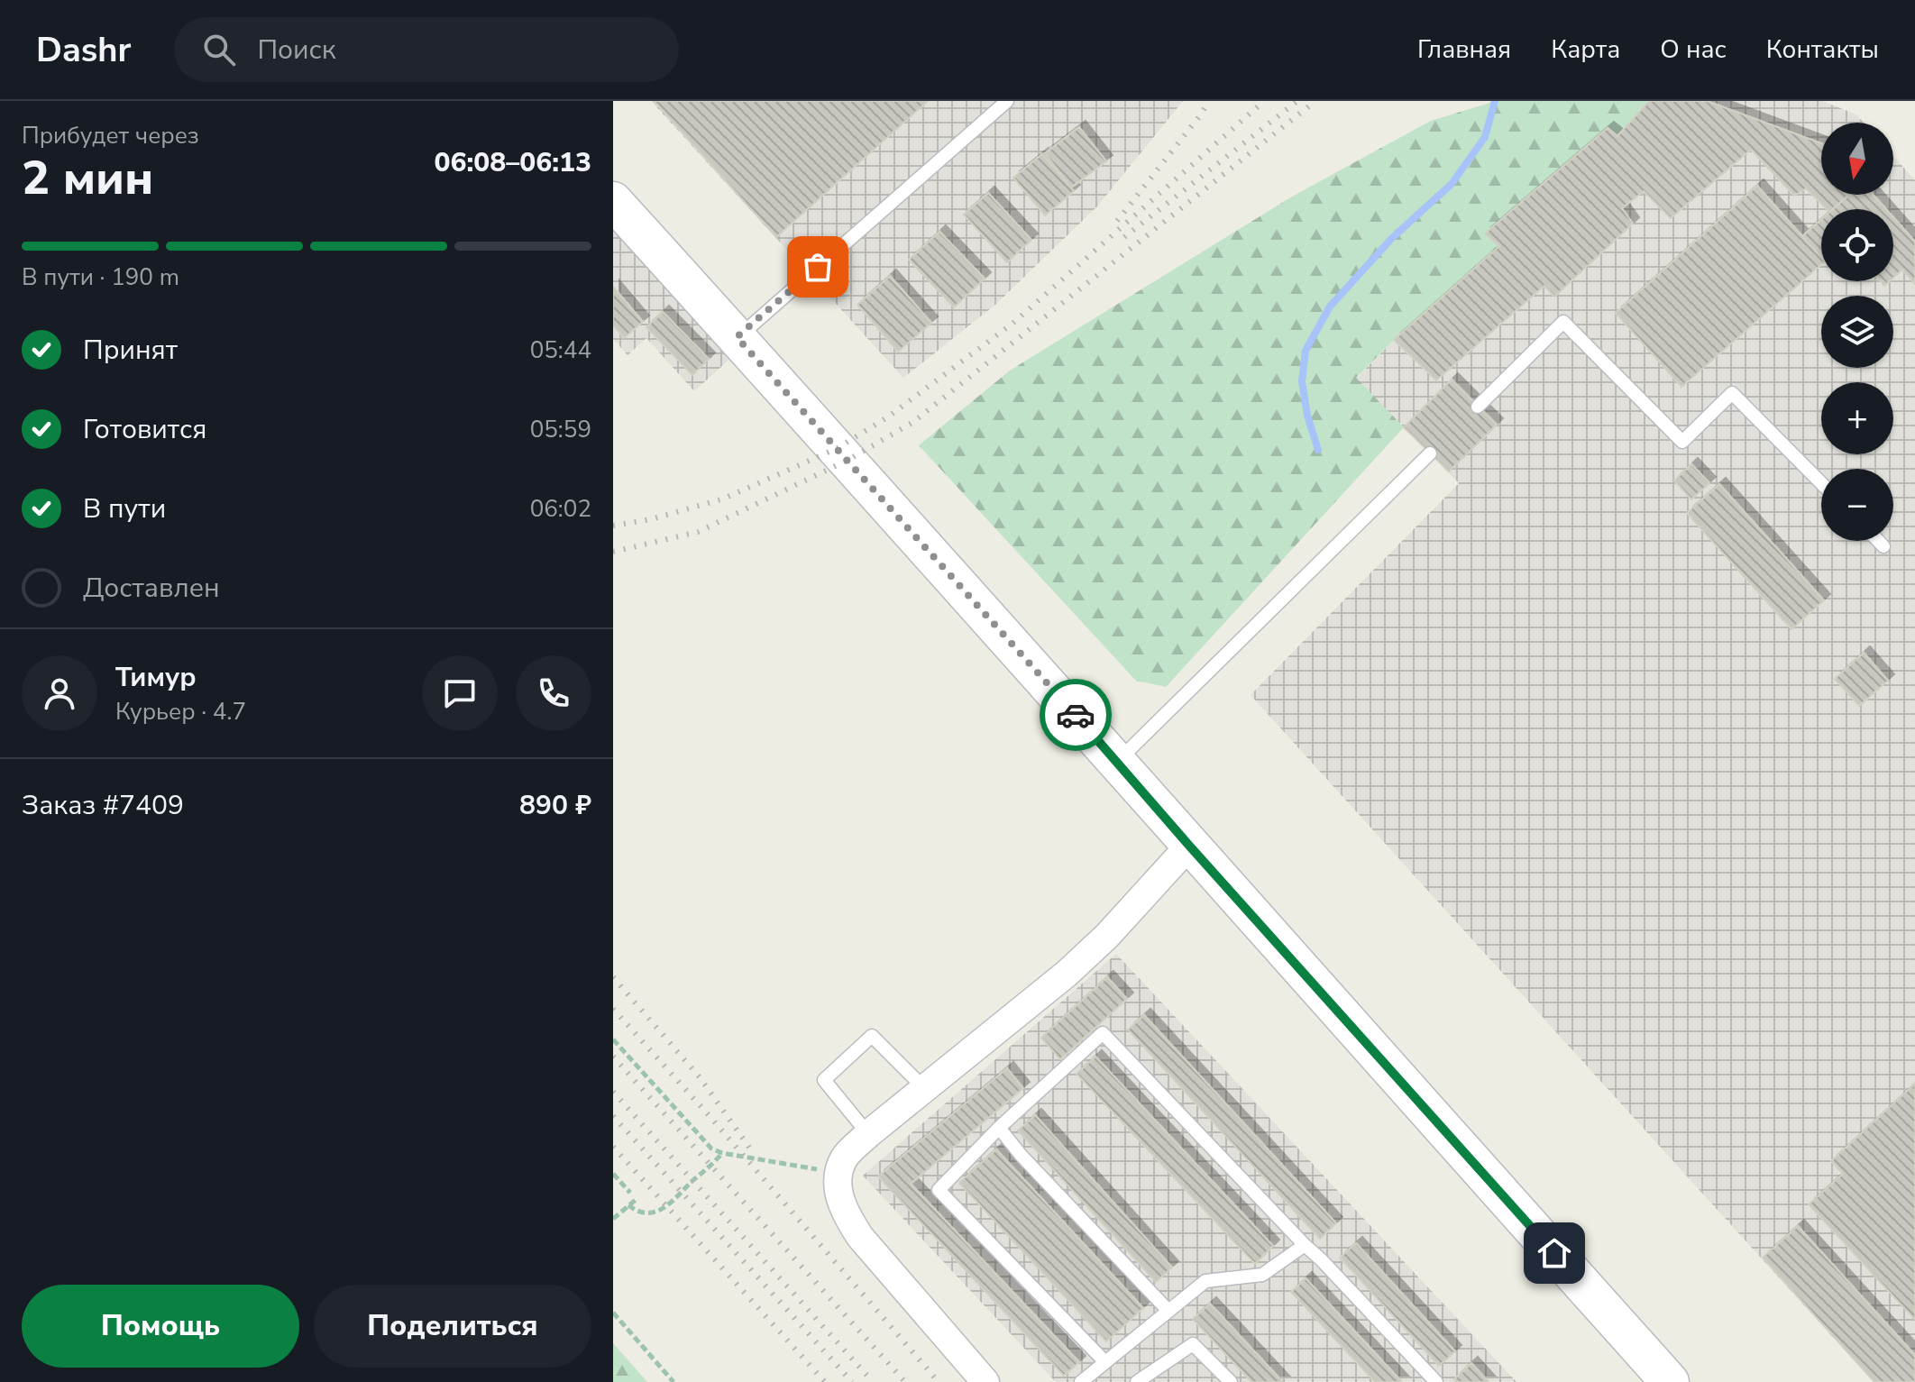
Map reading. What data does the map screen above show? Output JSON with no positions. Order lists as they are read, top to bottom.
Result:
{
  "north": "bottom",
  "page": {
    "header": "Dashr",
    "search": "Поиск",
    "nav": [
      "Главная",
      "Карта",
      "О нас",
      "Контакты"
    ],
    "heading": ["2 мин", "Прибудет через", "06:08–06:13"],
    "panel": [
      "Тимур",
      "Курьер · 4.7",
      "Заказ #7409",
      "890 ₽"
    ],
    "map_buttons": ["+", "−"],
    "bar": "В пути · 190 m",
    "list": [
      ["Принят", "05:44"],
      ["Готовится", "05:59"],
      ["В пути", "06:02"],
      "Доставлен"
    ],
    "buttons": ["Помощь", "Поделиться"]
  }
}
